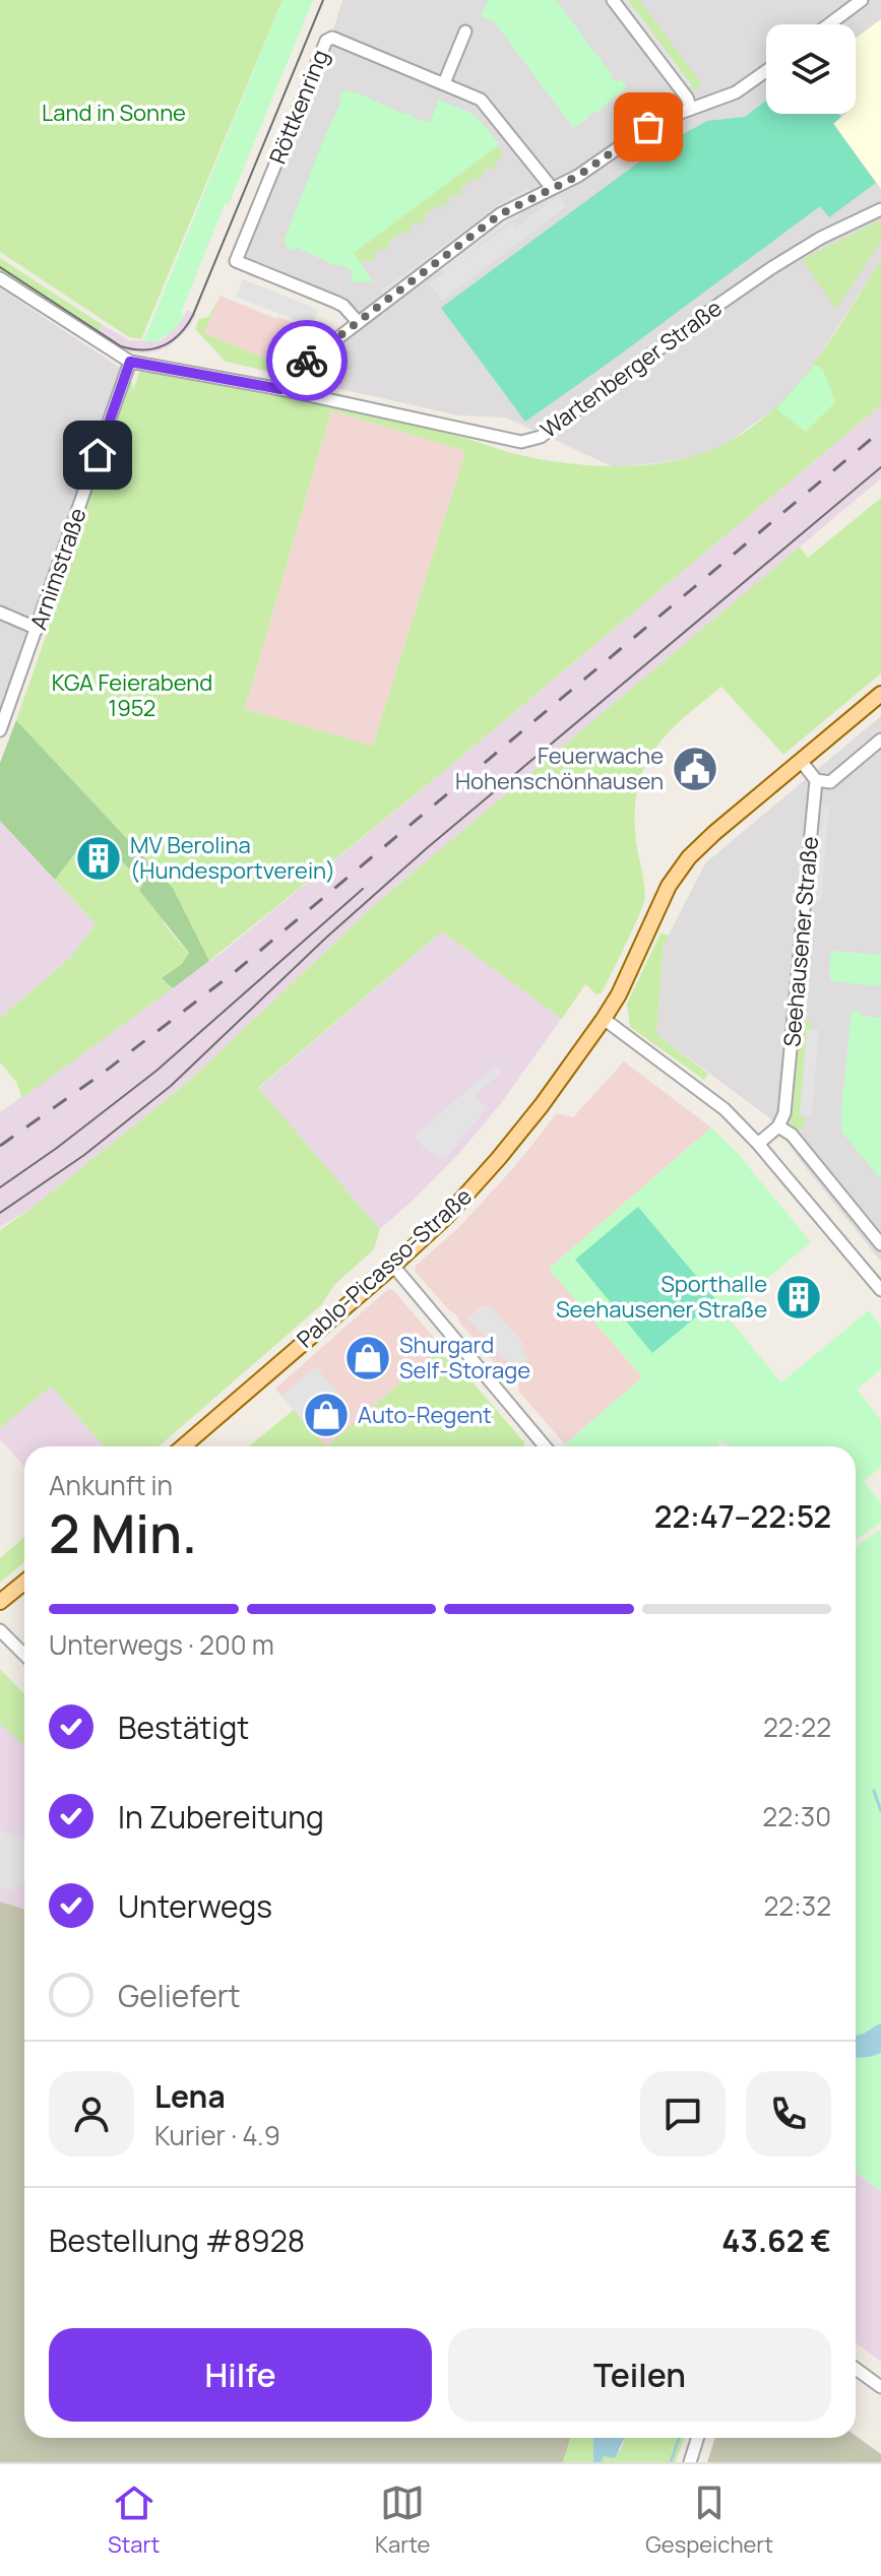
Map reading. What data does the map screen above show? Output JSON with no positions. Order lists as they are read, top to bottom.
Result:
{
  "streets": {
    "main road": ["Pablo-Picasso-Straße"],
    "street": [
      "Röttkenring",
      "Wartenberger Straße",
      "Arnimstraße",
      "Seehausener Straße"
    ]
  },
  "crossings": [
    ["Wartenberger Straße", "Arnimstraße"]
  ],
  "parks": ["Land in Sonne", "KGA Feierabend 1952"],
  "places": {
    "public building": ["Feuerwache Hohenschönhausen"],
    "building": ["MV Berolina (Hundesportverein)", "Sporthalle Seehausener Straße"],
    "shop": ["Shurgard Self-Storage", "Auto-Regent"]
  },
  "page": {
    "heading": ["2 Min.", "Ankunft in", "22:47–22:52"],
    "panel": [
      "Lena",
      "Kurier · 4.9",
      "Bestellung #8928",
      "43.62 €"
    ],
    "bar": "Unterwegs · 200 m",
    "list": [
      ["Bestätigt", "22:22"],
      ["In Zubereitung", "22:30"],
      ["Unterwegs", "22:32"],
      "Geliefert"
    ],
    "buttons": ["Hilfe", "Teilen"],
    "tabs": ["Start", "Karte", "Gespeichert"]
  }
}
